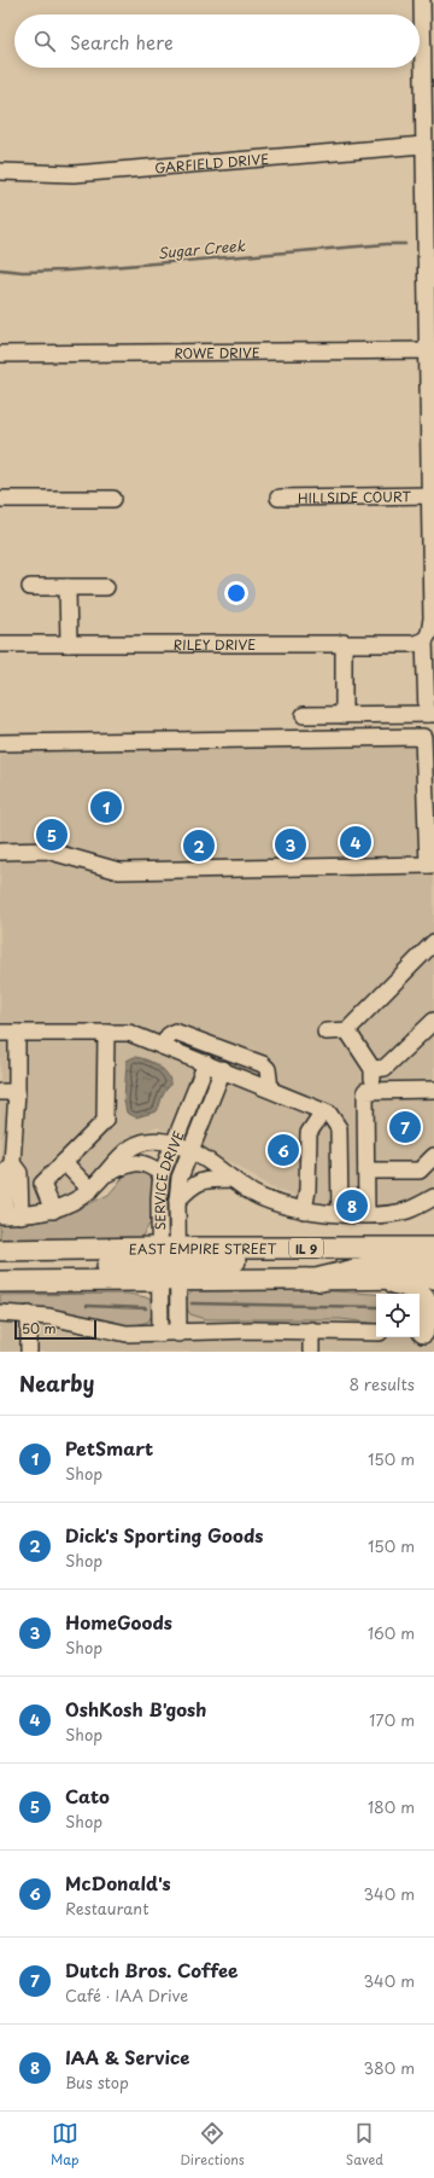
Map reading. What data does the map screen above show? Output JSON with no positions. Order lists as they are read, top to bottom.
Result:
{
  "streets": {
    "main road": ["EAST EMPIRE STREET", "IL 9"],
    "street": [
      "GARFIELD DRIVE",
      "ROWE DRIVE",
      "HILLSIDE COURT",
      "RILEY DRIVE",
      "SERVICE DRIVE"
    ]
  },
  "crossings": [
    ["SERVICE DRIVE", "EAST EMPIRE STREET"]
  ],
  "water": ["Sugar Creek"],
  "scale_bar": "50 m",
  "page": {
    "search": "Search here",
    "pins": [
      "1",
      "5",
      "4",
      "3",
      "2",
      "7",
      "6",
      "8"
    ],
    "scale": "50 m",
    "heading": ["Nearby", "8 results"],
    "list": [
      {
        "mark": "1",
        "name": "PetSmart",
        "note": "Shop",
        "value": "150 m"
      },
      {
        "mark": "2",
        "name": "Dick's Sporting Goods",
        "note": "Shop",
        "value": "150 m"
      },
      {
        "mark": "3",
        "name": "HomeGoods",
        "note": "Shop",
        "value": "160 m"
      },
      {
        "mark": "4",
        "name": "OshKosh B'gosh",
        "note": "Shop",
        "value": "170 m"
      },
      {
        "mark": "5",
        "name": "Cato",
        "note": "Shop",
        "value": "180 m"
      },
      {
        "mark": "6",
        "name": "McDonald's",
        "note": "Restaurant",
        "value": "340 m"
      },
      {
        "mark": "7",
        "name": "Dutch Bros. Coffee",
        "note": "Café · IAA Drive",
        "value": "340 m"
      },
      {
        "mark": "8",
        "name": "IAA & Service",
        "note": "Bus stop",
        "value": "380 m"
      }
    ],
    "nav": ["Map", "Directions", "Saved"]
  }
}
